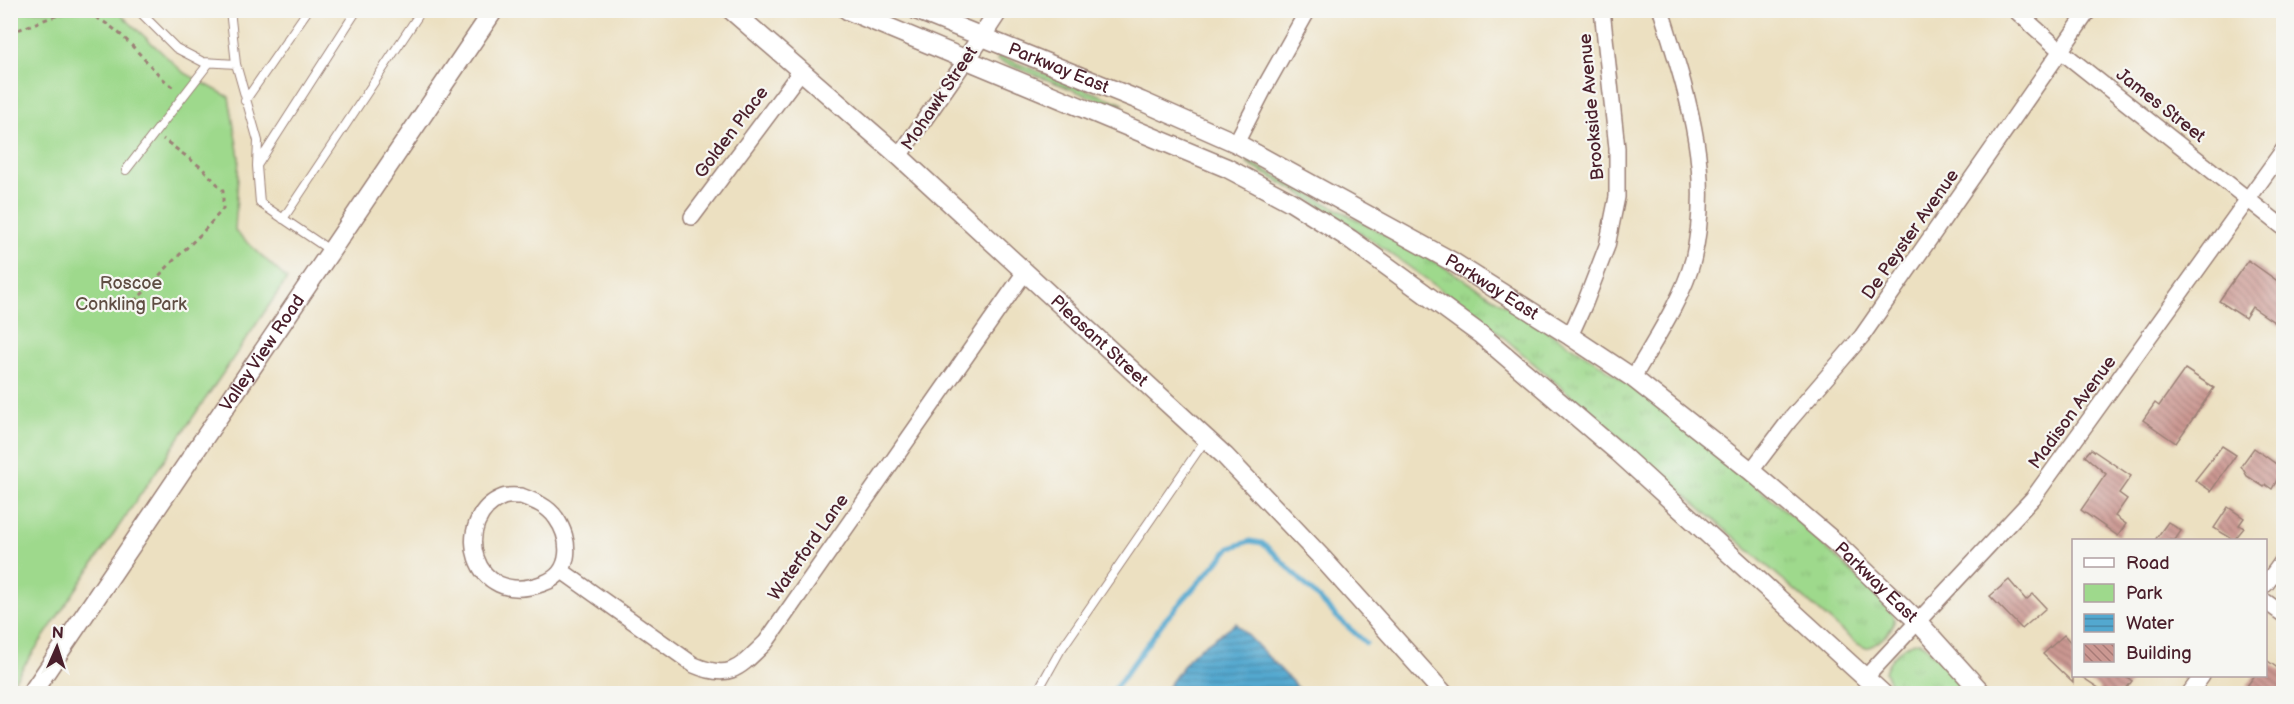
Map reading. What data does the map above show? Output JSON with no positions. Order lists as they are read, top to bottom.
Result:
{
  "streets": {
    "street": [
      "Parkway East",
      "Mohawk Street",
      "James Street",
      "Brookside Avenue",
      "Golden Place",
      "De Peyster Avenue",
      "Pleasant Street",
      "Valley View Road",
      "Madison Avenue",
      "Waterford Lane"
    ]
  },
  "crossings": [
    ["Parkway East", "Mohawk Street"],
    ["Parkway East", "Brookside Avenue"],
    ["Parkway East", "De Peyster Avenue"],
    ["Parkway East", "Madison Avenue"],
    ["Mohawk Street", "Pleasant Street"],
    ["James Street", "De Peyster Avenue"],
    ["James Street", "Madison Avenue"],
    ["Golden Place", "Pleasant Street"],
    ["Pleasant Street", "Waterford Lane"]
  ],
  "parks": ["Roscoe Conkling Park"],
  "legend": [
    "Road",
    "Park",
    "Water",
    "Building"
  ],
  "north": "top"
}
